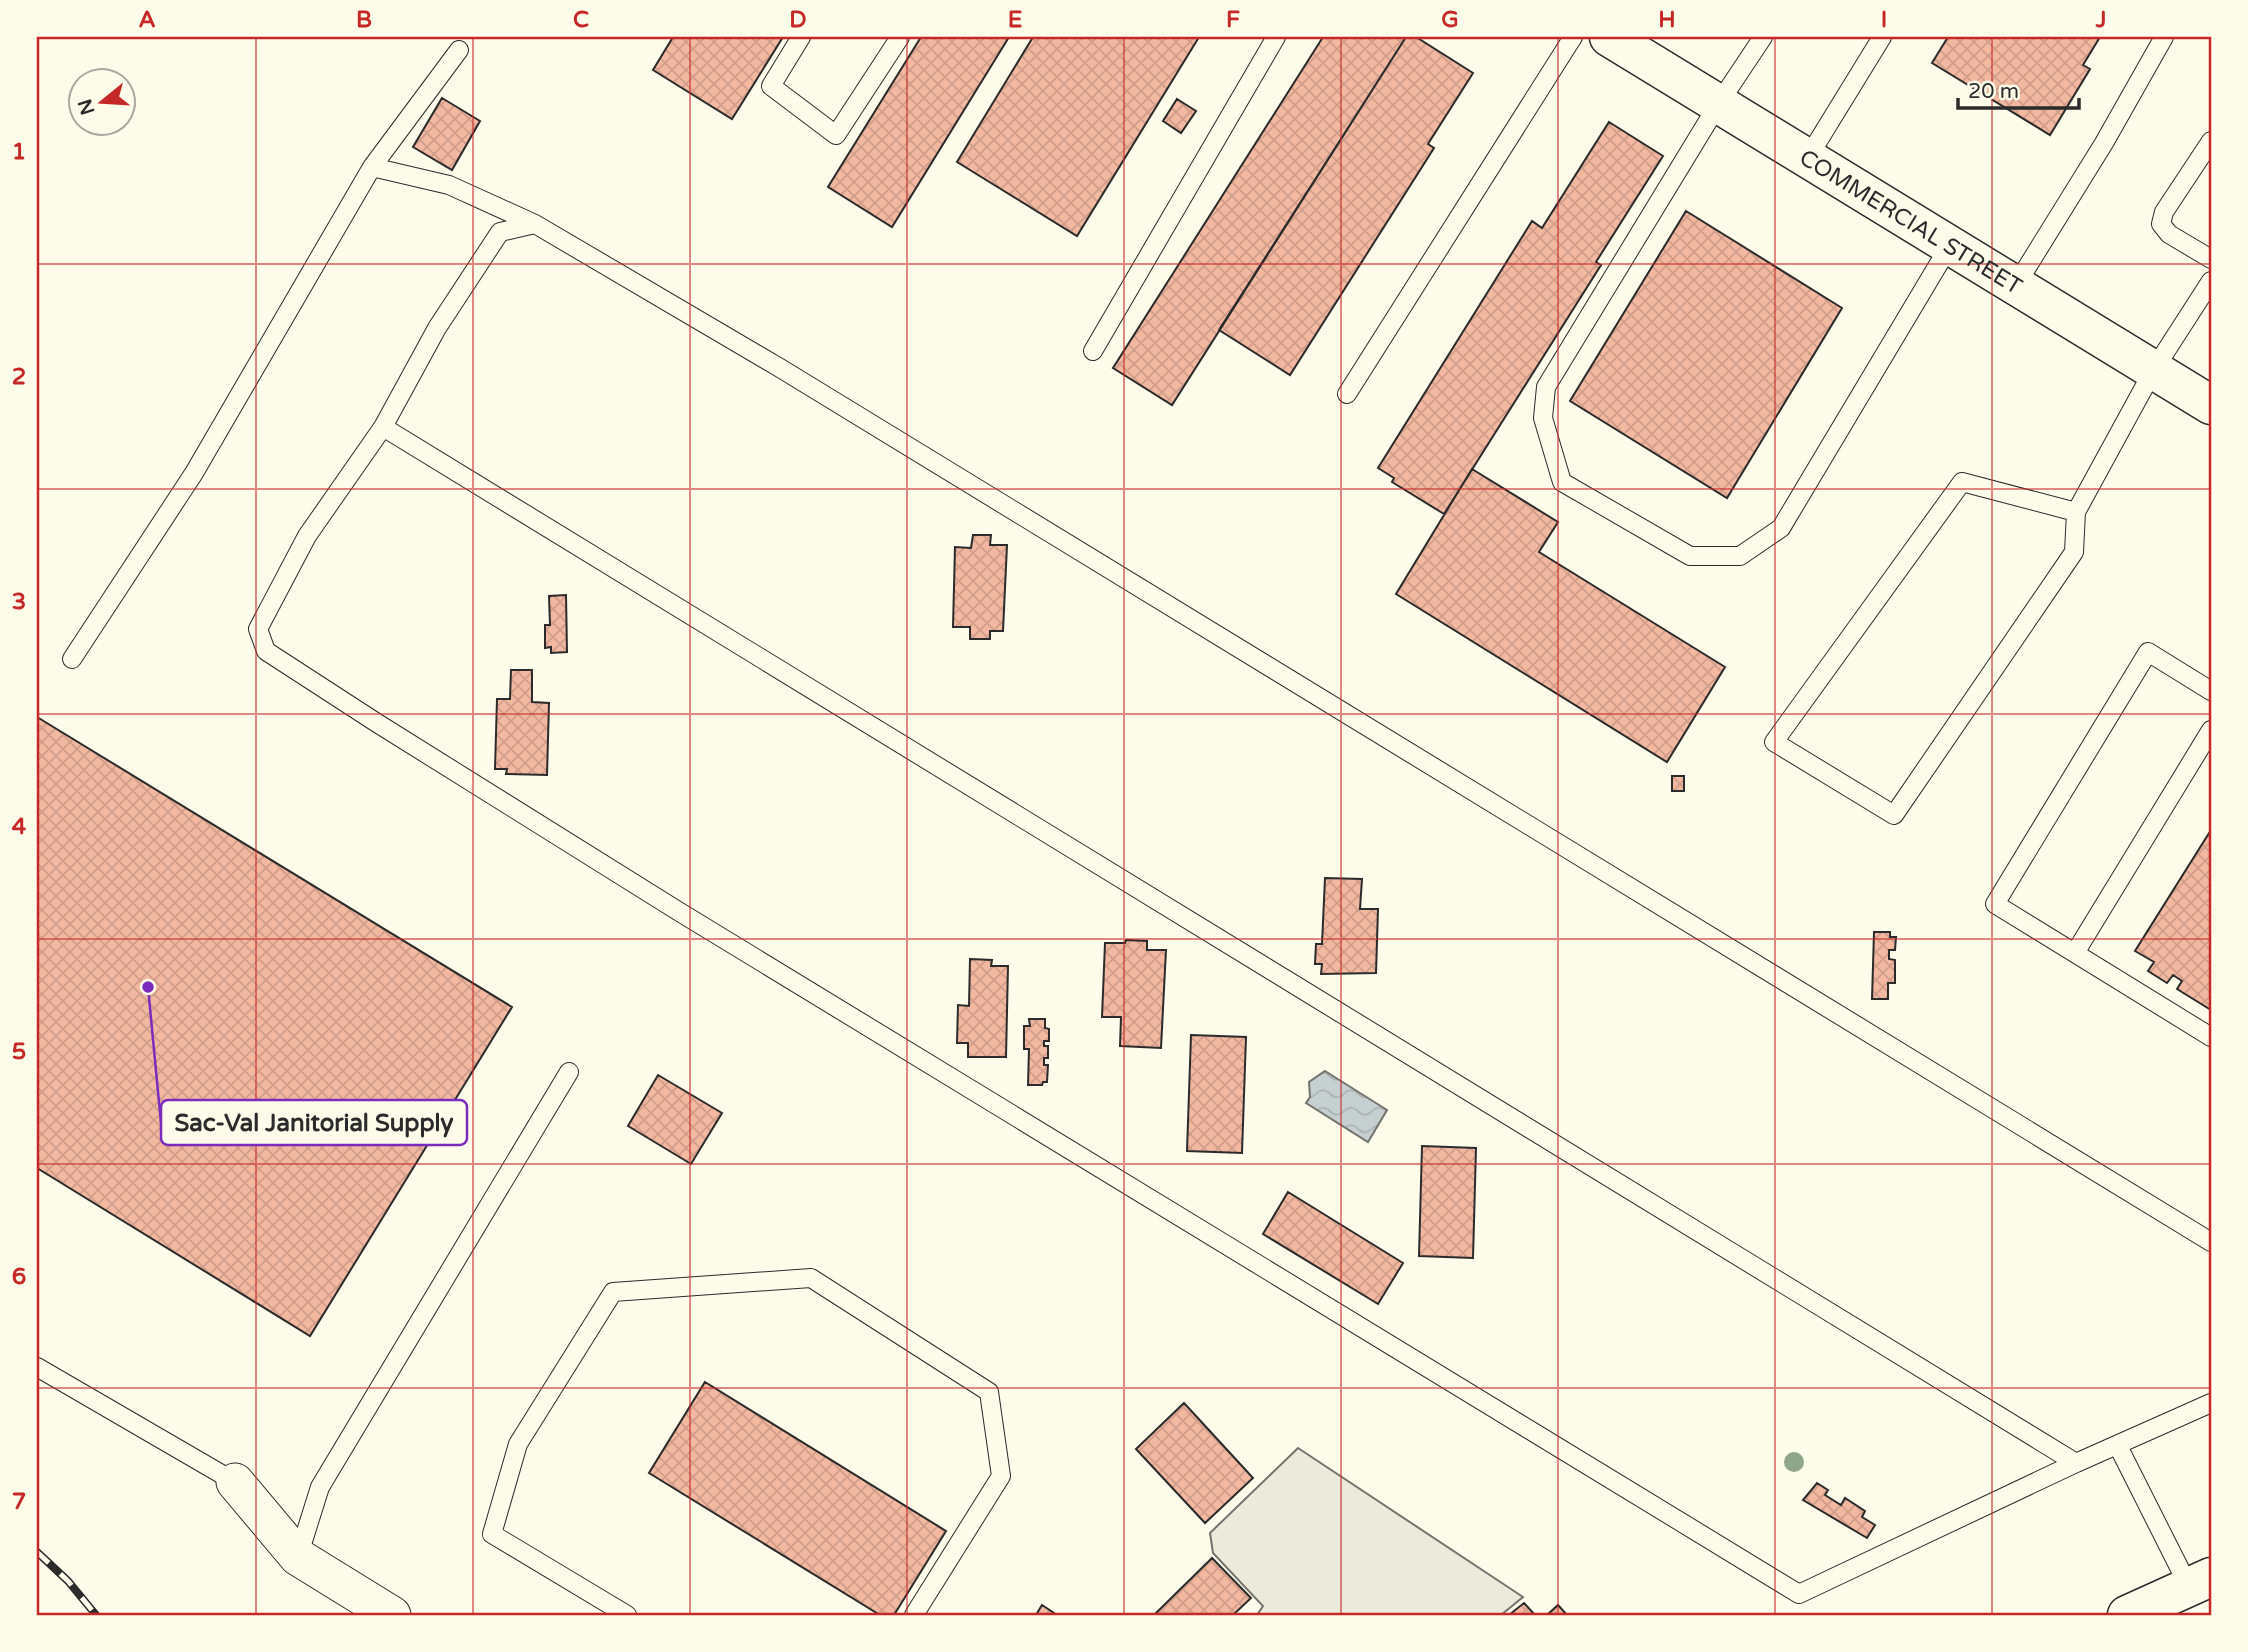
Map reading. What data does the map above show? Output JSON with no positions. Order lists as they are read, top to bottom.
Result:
{
  "streets": {
    "main road": ["COMMERCIAL STREET"]
  },
  "places": ["Sac-Val Janitorial Supply"],
  "scale_bar": "20 m",
  "north": "left",
  "grid": {
    "columns": [
      "A",
      "B",
      "C",
      "D",
      "E",
      "F",
      "G",
      "H",
      "I",
      "J"
    ],
    "rows": [
      "1",
      "2",
      "3",
      "4",
      "5",
      "6",
      "7"
    ]
  }
}
